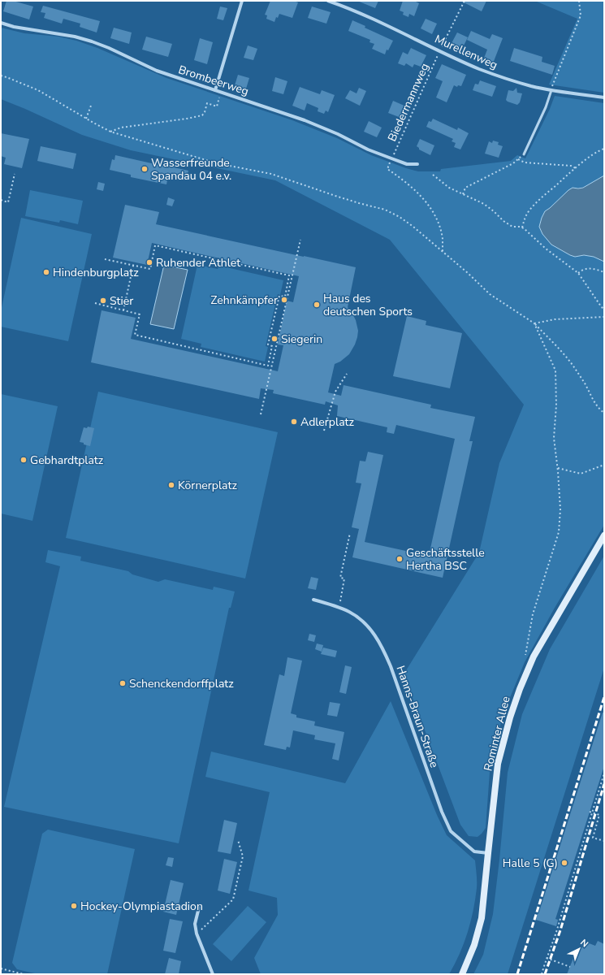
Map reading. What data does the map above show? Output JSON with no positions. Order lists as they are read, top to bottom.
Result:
{
  "streets": {
    "street": [
      "Murellenweg",
      "Brombeerweg",
      "Hanns-Braun-Straße",
      "Rominter Allee"
    ],
    "path": ["Biedermannweg"]
  },
  "crossings": [
    ["Hanns-Braun-Straße", "Rominter Allee"]
  ],
  "places": [
    "Wasserfreunde Spandau 04 e.v.",
    "Ruhender Athlet",
    "Hindenburgplatz",
    "Zehnkämpfer",
    "Stier",
    "Haus des deutschen Sports",
    "Siegerin",
    "Adlerplatz",
    "Gebhardtplatz",
    "Körnerplatz",
    "Geschäftsstelle Hertha BSC",
    "Schenckendorffplatz",
    "Halle 5 (G)",
    "Hockey-Olympiastadion"
  ],
  "north": "top right"
}
